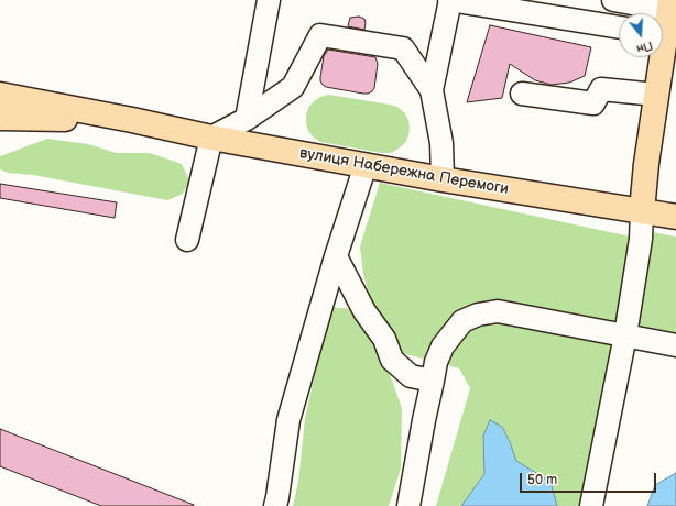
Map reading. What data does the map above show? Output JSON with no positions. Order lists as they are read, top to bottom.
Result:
{
  "streets": {
    "main road": ["вулиця Набережна Перемоги"]
  },
  "scale_bar": "50 m",
  "north": "bottom"
}
